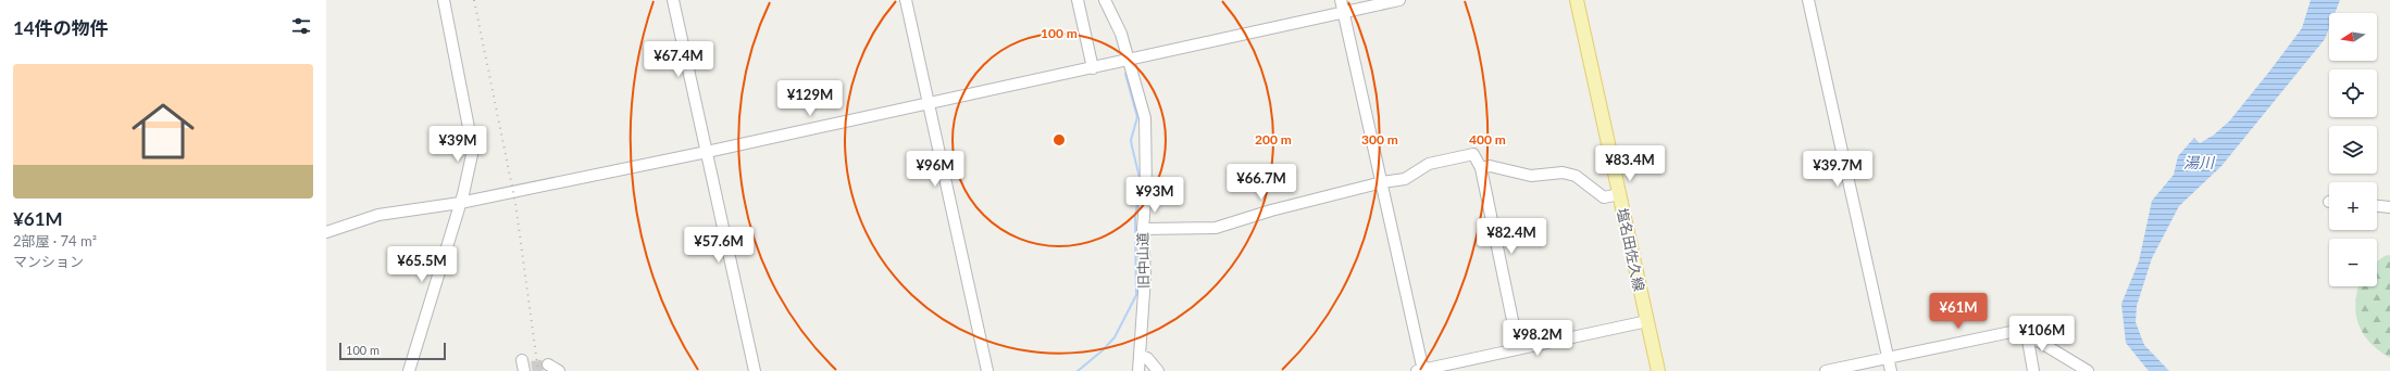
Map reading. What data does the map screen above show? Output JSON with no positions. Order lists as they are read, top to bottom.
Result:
{
  "streets": {
    "main road": ["塩名田佐久線"],
    "street": ["旧中山道"]
  },
  "water": ["湯川"],
  "scale_bar": "100 m",
  "north": "left",
  "page": {
    "heading": "14件の物件",
    "map_buttons": ["+", "−"],
    "price": [
      "¥67.4M",
      "¥129M",
      "¥39M",
      "¥83.4M",
      "¥96M",
      "¥39.7M",
      "¥66.7M",
      "¥93M",
      "¥82.4M",
      "¥57.6M",
      "¥65.5M",
      "¥61M",
      "¥106M",
      "¥98.2M"
    ],
    "list": [
      {
        "name": "¥61M",
        "note": "2部屋 · 74 m² · マンション"
      }
    ],
    "scale": "100 m"
  },
  "rings": [
    "100 m",
    "200 m",
    "300 m",
    "400 m"
  ]
}
